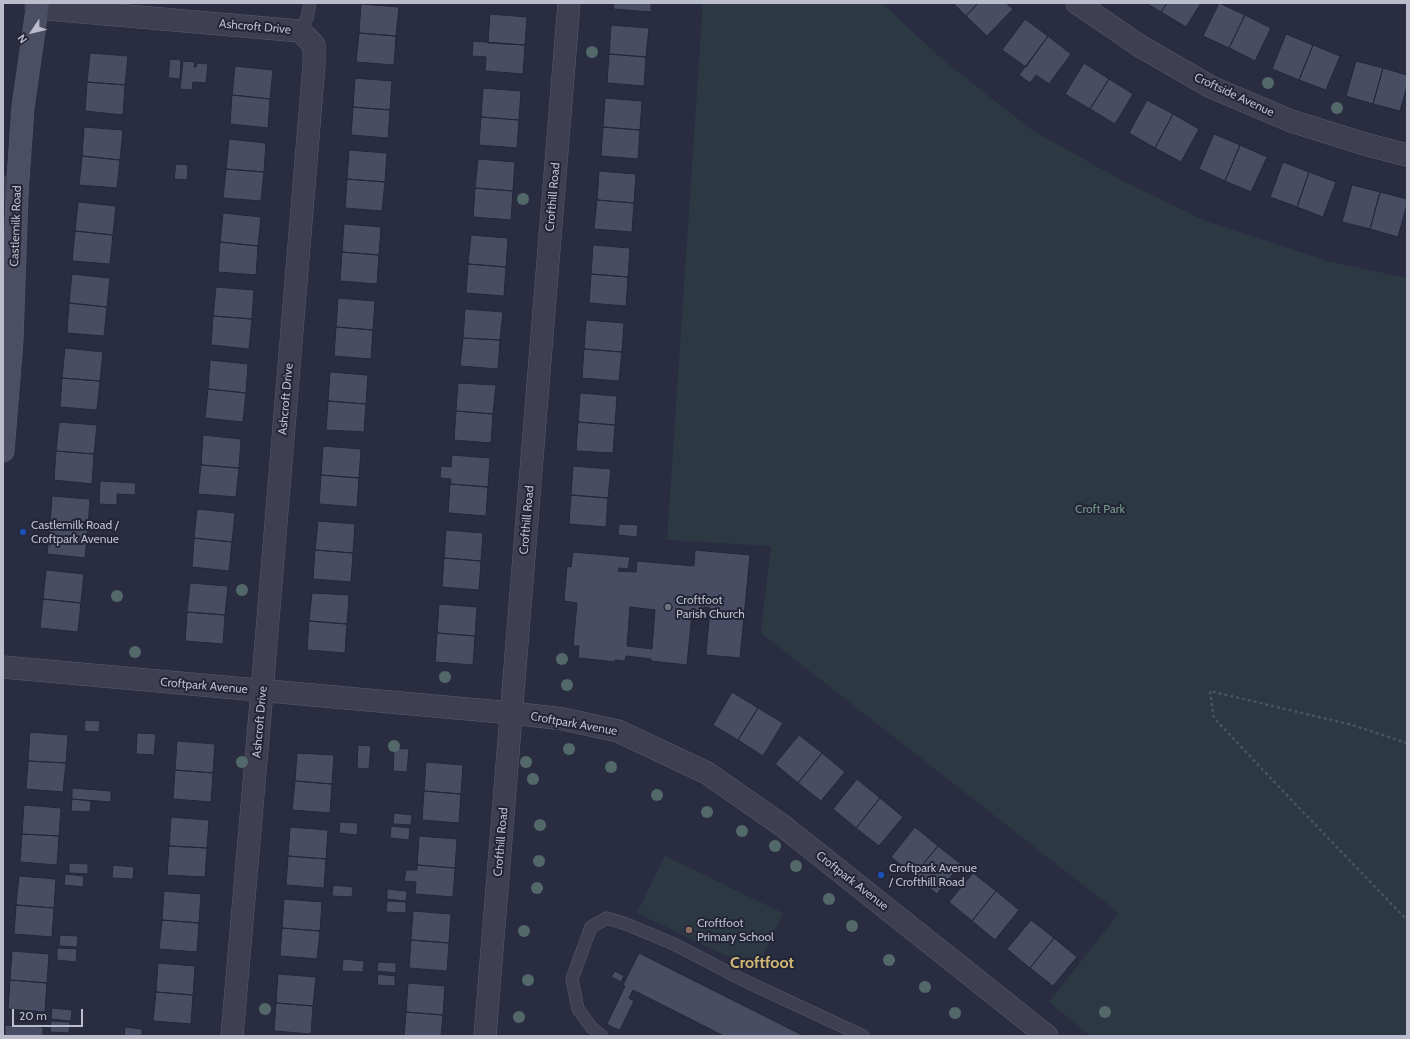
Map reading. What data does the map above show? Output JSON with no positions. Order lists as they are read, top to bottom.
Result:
{
  "streets": {
    "street": [
      "Ashcroft Drive",
      "Croftside Avenue",
      "Crofthill Road",
      "Castlemilk Road",
      "Croftpark Avenue"
    ]
  },
  "crossings": [
    ["Ashcroft Drive", "Castlemilk Road"],
    ["Ashcroft Drive", "Croftpark Avenue"],
    ["Crofthill Road", "Croftpark Avenue"]
  ],
  "districts": ["Croftfoot"],
  "parks": ["Croft Park"],
  "places": [
    "Castlemilk Road / Croftpark Avenue",
    "Croftfoot Parish Church",
    "Croftpark Avenue / Crofthill Road",
    "Croftfoot Primary School"
  ],
  "scale_bar": "20 m",
  "north": "bottom left"
}
